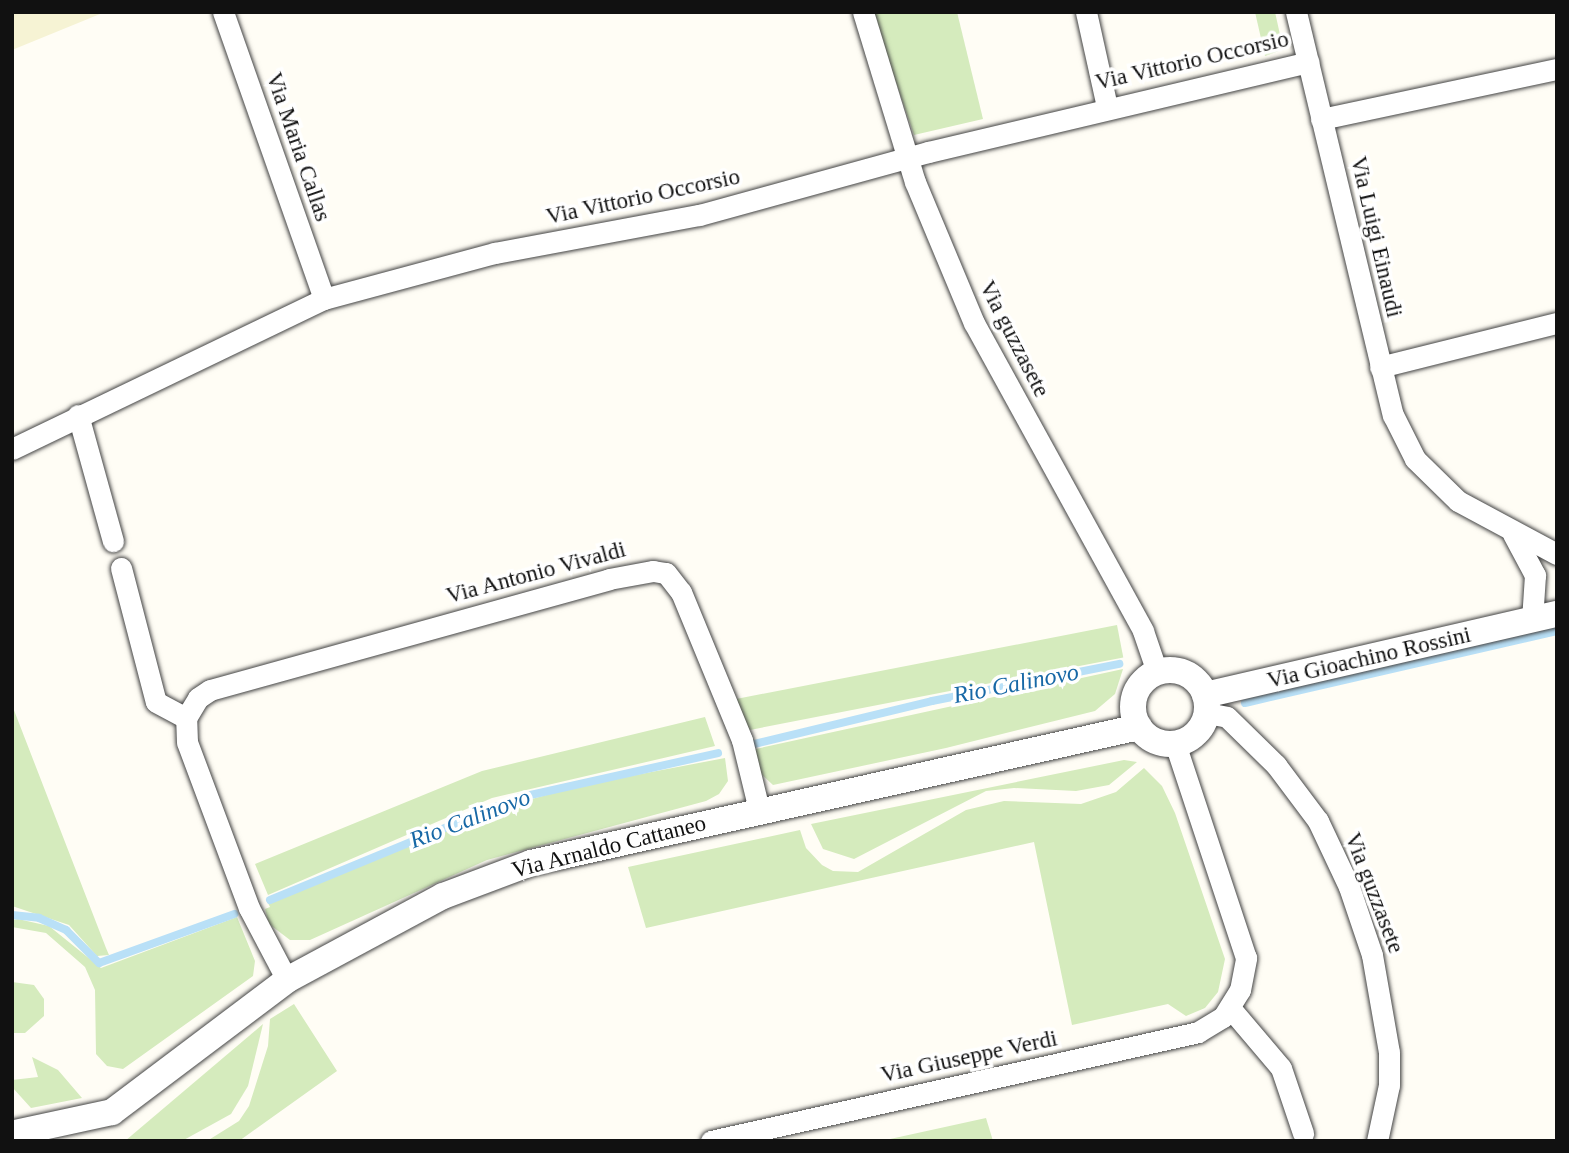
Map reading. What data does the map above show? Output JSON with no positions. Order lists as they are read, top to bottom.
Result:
{
  "streets": {
    "street": [
      "Via Vittorio Occorsio",
      "Via Maria Callas",
      "Via Luigi Einaudi",
      "Via guzzasete",
      "Via Antonio Vivaldi",
      "Via Gioachino Rossini",
      "Via Arnaldo Cattaneo",
      "Via Giuseppe Verdi"
    ]
  },
  "crossings": [
    ["Via Vittorio Occorsio", "Via Maria Callas"],
    ["Via Vittorio Occorsio", "Via Luigi Einaudi"],
    ["Via Vittorio Occorsio", "Via guzzasete"],
    ["Via guzzasete", "Via Gioachino Rossini"],
    ["Via guzzasete", "Via Arnaldo Cattaneo"],
    ["Via Antonio Vivaldi", "Via Arnaldo Cattaneo"],
    ["Via Gioachino Rossini", "Via Arnaldo Cattaneo"]
  ],
  "water": ["Rio Calinovo"]
}
